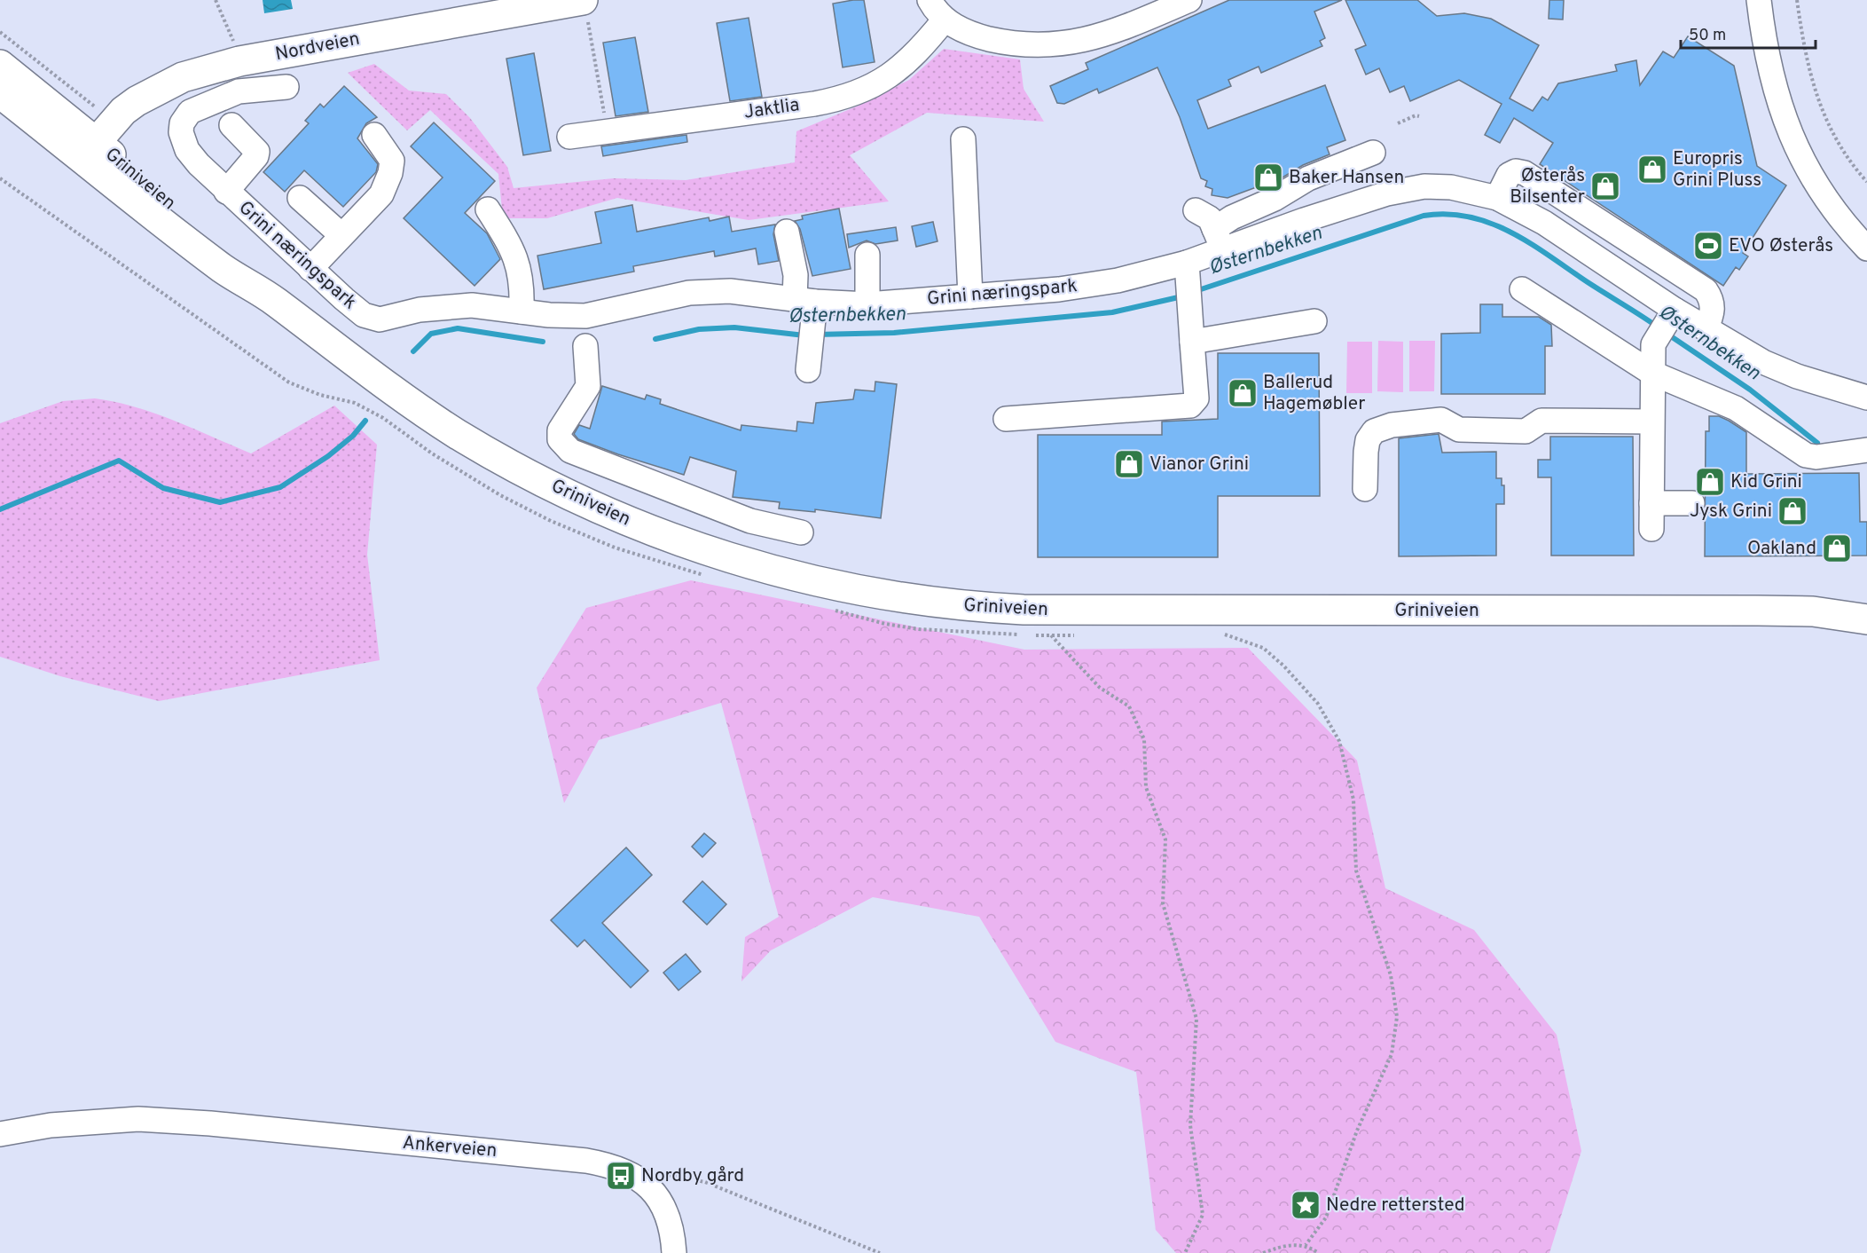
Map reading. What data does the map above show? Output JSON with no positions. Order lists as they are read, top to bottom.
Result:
{
  "streets": {
    "main road": ["Nordveien", "Griniveien"],
    "street": ["Jaktlia", "Grini næringspark", "Ankerveien"]
  },
  "crossings": [
    ["Nordveien", "Griniveien"]
  ],
  "water": ["Østernbekken"],
  "places": {
    "shop": [
      "Europris Grini Pluss",
      "Baker Hansen",
      "Østerås Bilsenter",
      "Ballerud Hagemøbler",
      "Vianor Grini",
      "Kid Grini",
      "Jysk Grini",
      "Oakland"
    ],
    "sports": ["EVO Østerås"],
    "bus stop": ["Nordby gård"],
    "place": ["Nedre rettersted"]
  },
  "scale_bar": "50 m"
}
